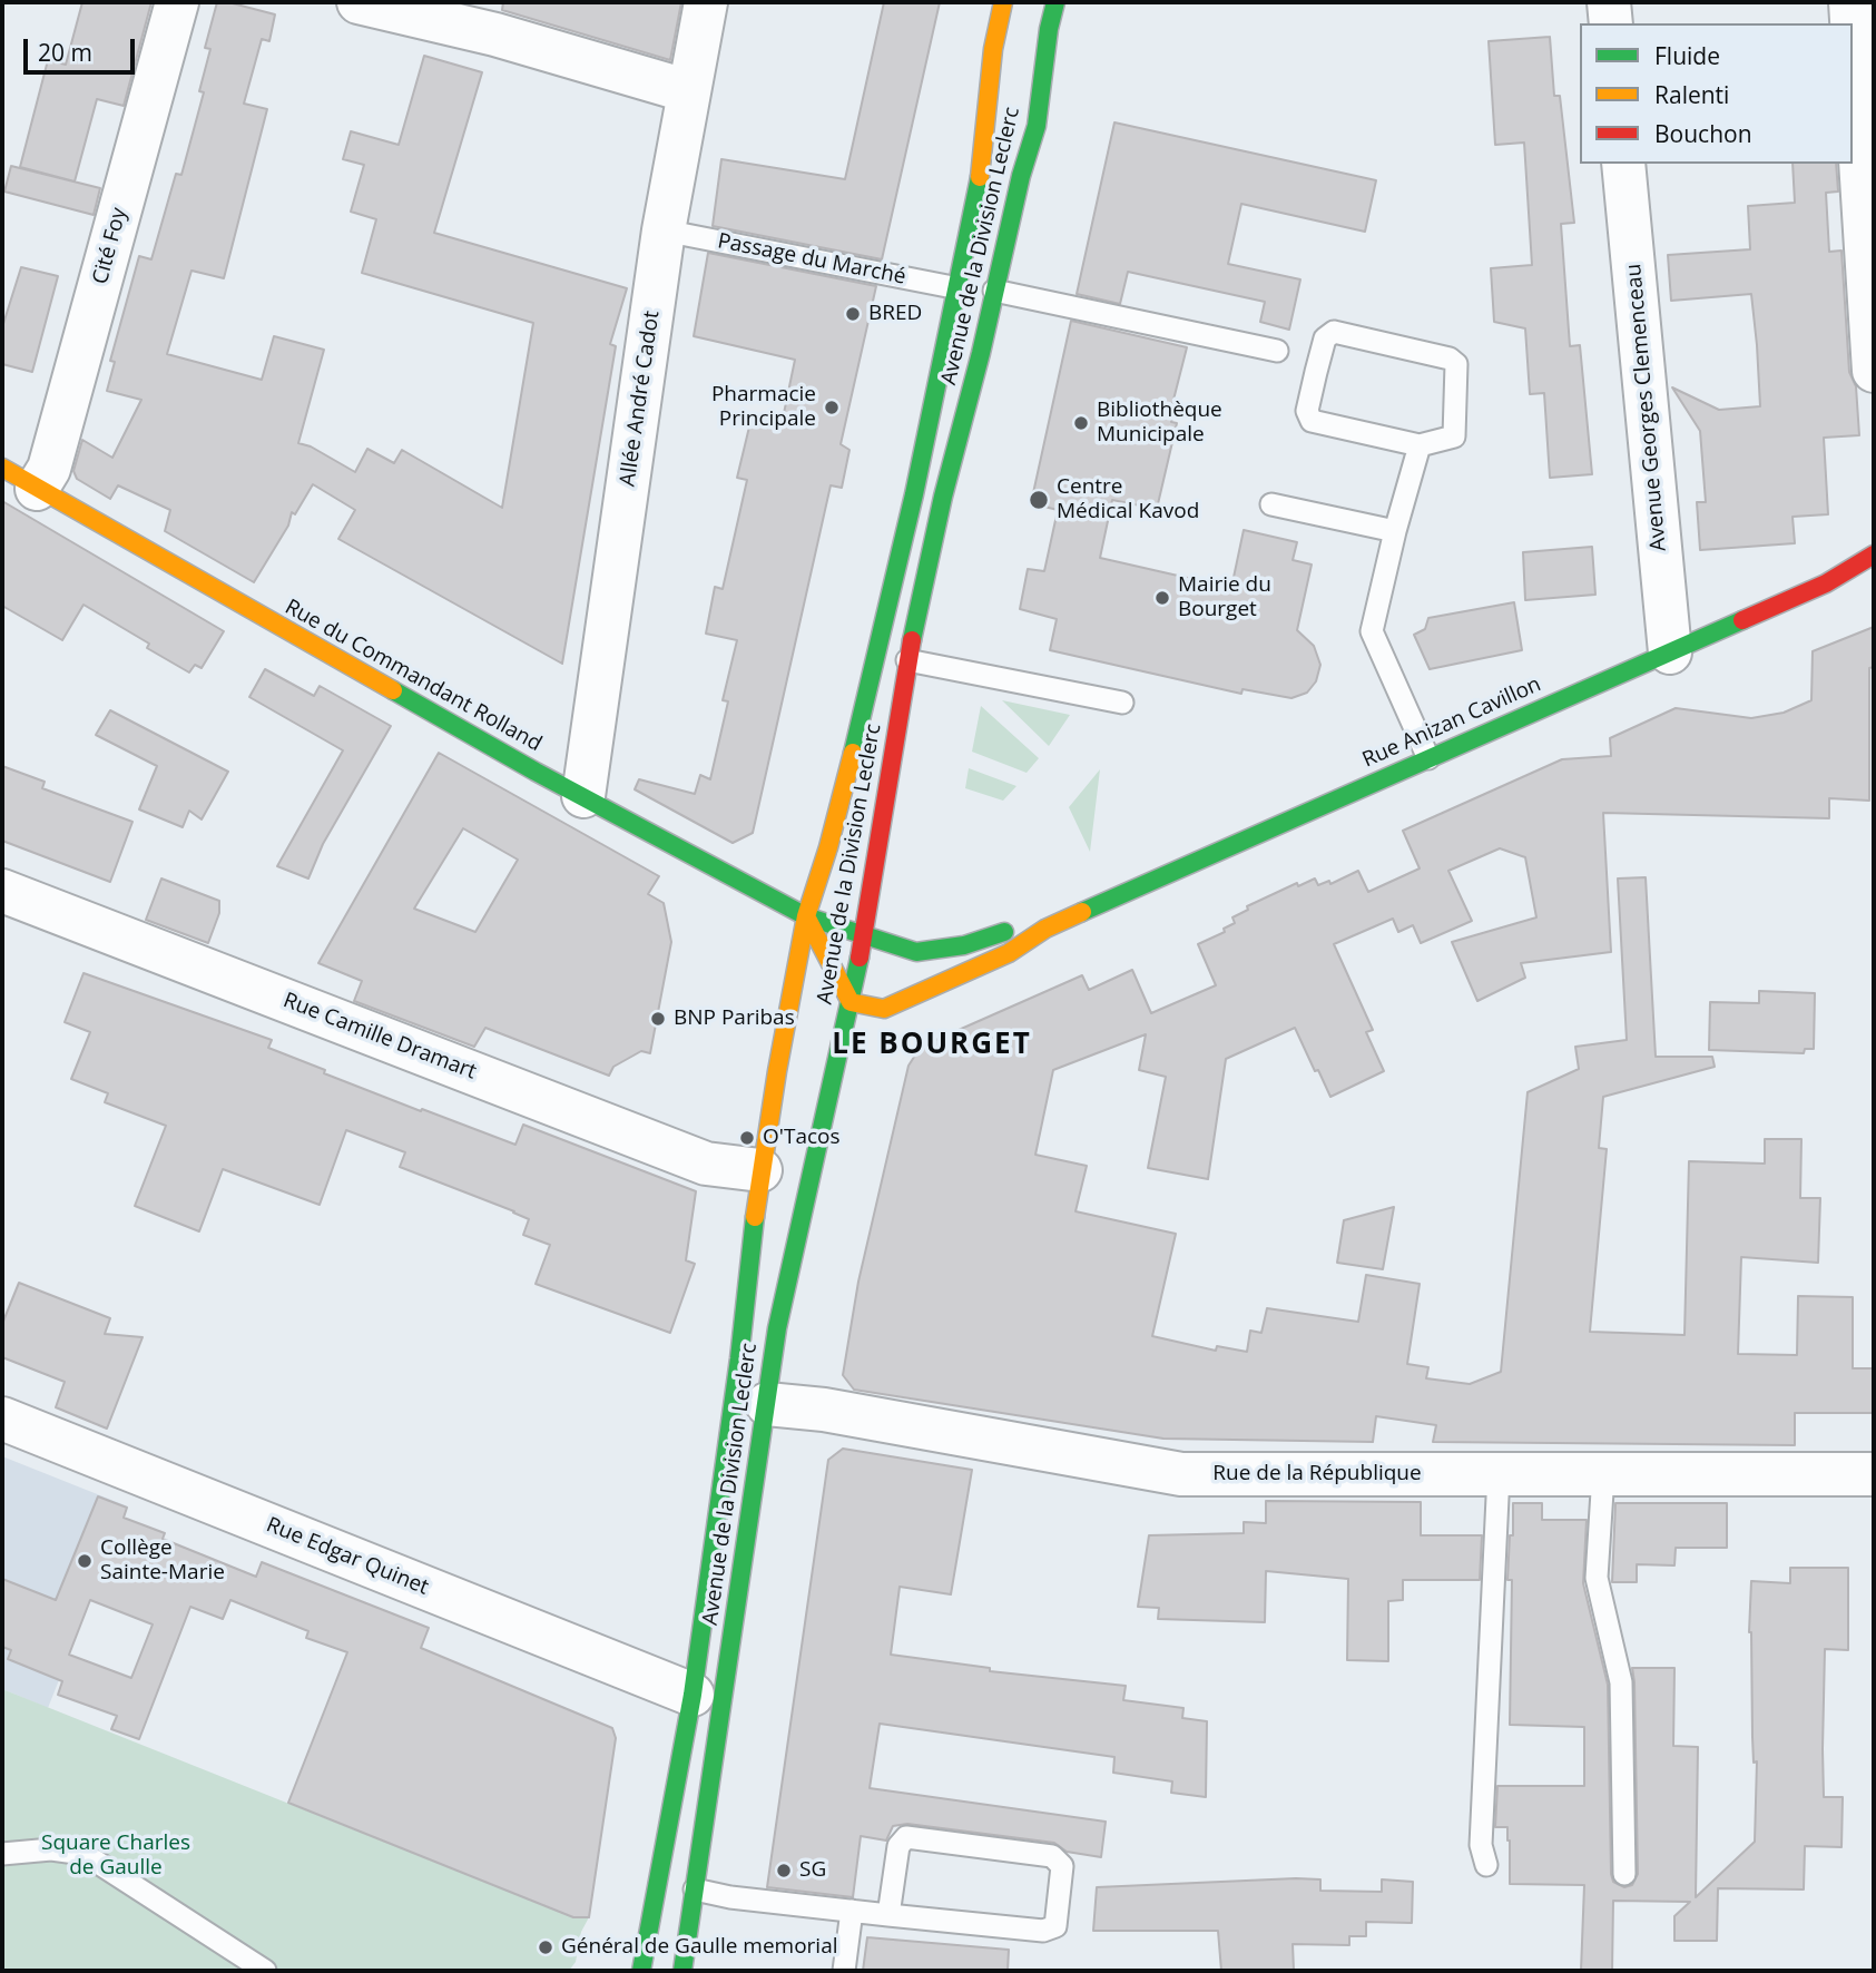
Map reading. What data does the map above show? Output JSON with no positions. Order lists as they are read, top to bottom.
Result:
{
  "streets": {
    "main road": ["Avenue de la Division Leclerc", "Rue du Commandant Rolland", "Rue Anizan Cavillon"],
    "street": [
      "Cité Foy",
      "Allée André Cadot",
      "Avenue Georges Clemenceau",
      "Rue Camille Dramart",
      "Rue de la République",
      "Rue Edgar Quinet"
    ],
    "lane": ["Passage du Marché"]
  },
  "crossings": [
    ["Cité Foy", "Rue du Commandant Rolland"],
    ["Avenue de la Division Leclerc", "Passage du Marché"],
    ["Avenue de la Division Leclerc", "Rue du Commandant Rolland"],
    ["Avenue de la Division Leclerc", "Rue Anizan Cavillon"],
    ["Avenue de la Division Leclerc", "Rue Camille Dramart"],
    ["Avenue de la Division Leclerc", "Rue de la République"],
    ["Avenue de la Division Leclerc", "Rue Edgar Quinet"],
    ["Passage du Marché", "Allée André Cadot"],
    ["Allée André Cadot", "Rue du Commandant Rolland"],
    ["Avenue Georges Clemenceau", "Rue Anizan Cavillon"],
    ["Rue du Commandant Rolland", "Rue Anizan Cavillon"]
  ],
  "districts": ["LE BOURGET"],
  "parks": ["Square Charles de Gaulle"],
  "places": [
    "BRED",
    "Pharmacie Principale",
    "Bibliothèque Municipale",
    "Centre Médical Kavod",
    "Mairie du Bourget",
    "BNP Paribas",
    "O'Tacos",
    "Collège Sainte-Marie",
    "SG",
    "Général de Gaulle memorial"
  ],
  "legend": ["Fluide", "Ralenti", "Bouchon"],
  "scale_bar": "20 m"
}
